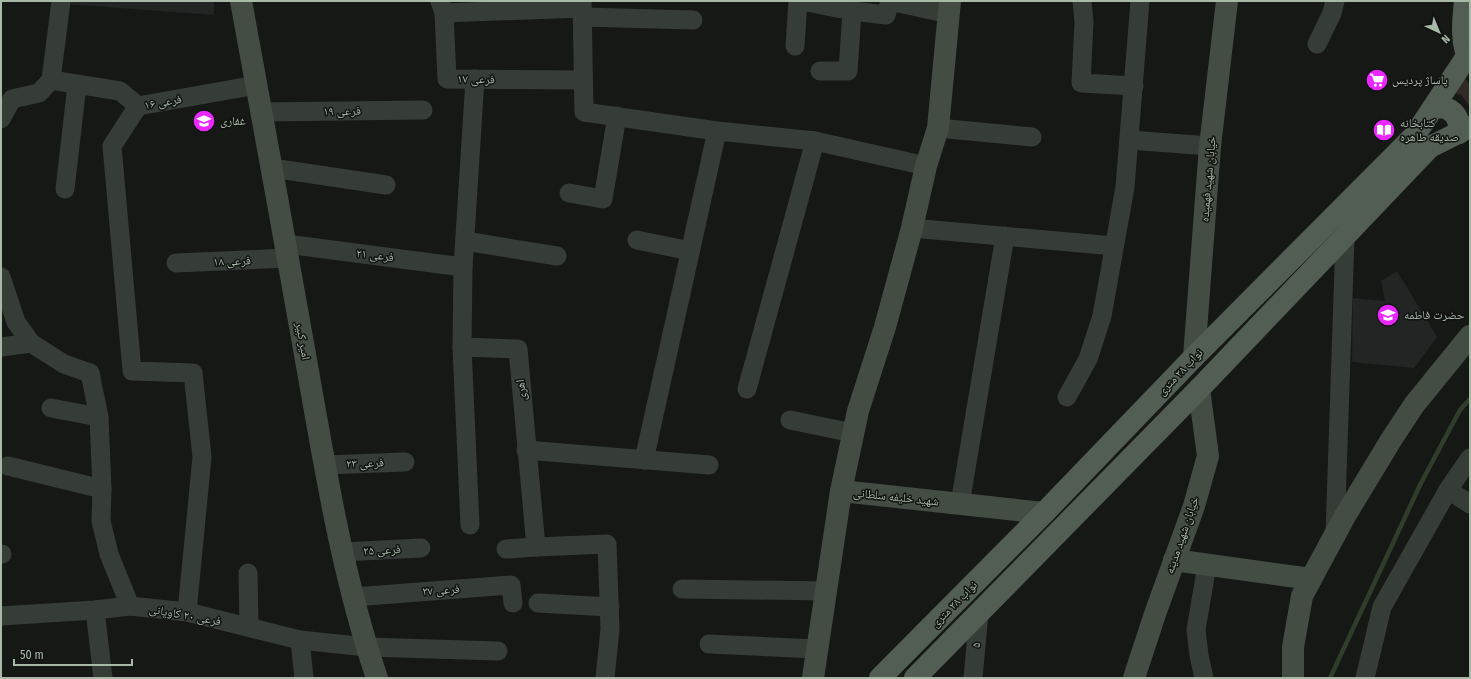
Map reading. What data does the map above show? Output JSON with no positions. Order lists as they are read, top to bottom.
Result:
{
  "streets": {
    "main road": ["نواب ۲۸ متری"],
    "street": [
      "فرعی ۱۷",
      "فرعی ۱۶",
      "فرعی ۱۹",
      "خیابان شهید فهمیده",
      "فرعی ۲۱",
      "فرعی ۱۸",
      "امیر کبیر",
      "اهری",
      "فرعی ۲۳",
      "شهید خلیفه سلطانی",
      "خیابان شهید مدینه",
      "فرعی ۲۵",
      "فرعی ۲۷",
      "فرعی ۲۰ کاویانی",
      "۵"
    ]
  },
  "crossings": [
    ["فرعی ۱۶", "امیر کبیر"],
    ["فرعی ۱۹", "امیر کبیر"],
    ["خیابان شهید فهمیده", "نواب ۲۸ متری"],
    ["فرعی ۲۱", "فرعی ۱۸"],
    ["فرعی ۲۱", "امیر کبیر"],
    ["فرعی ۱۸", "امیر کبیر"],
    ["امیر کبیر", "فرعی ۲۳"],
    ["امیر کبیر", "فرعی ۲۵"],
    ["امیر کبیر", "فرعی ۲۷"],
    ["امیر کبیر", "فرعی ۲۰ کاویانی"],
    ["نواب ۲۸ متری", "شهید خلیفه سلطانی"],
    ["نواب ۲۸ متری", "خیابان شهید مدینه"],
    ["نواب ۲۸ متری", "۵"]
  ],
  "places": {
    "supermarket": ["پاساژ پردیس"],
    "school or university": ["غفاری", "حضرت فاطمه"],
    "library": ["کتابخانه صدیقه طاهره"]
  },
  "scale_bar": "50 m",
  "north": "bottom right"
}
